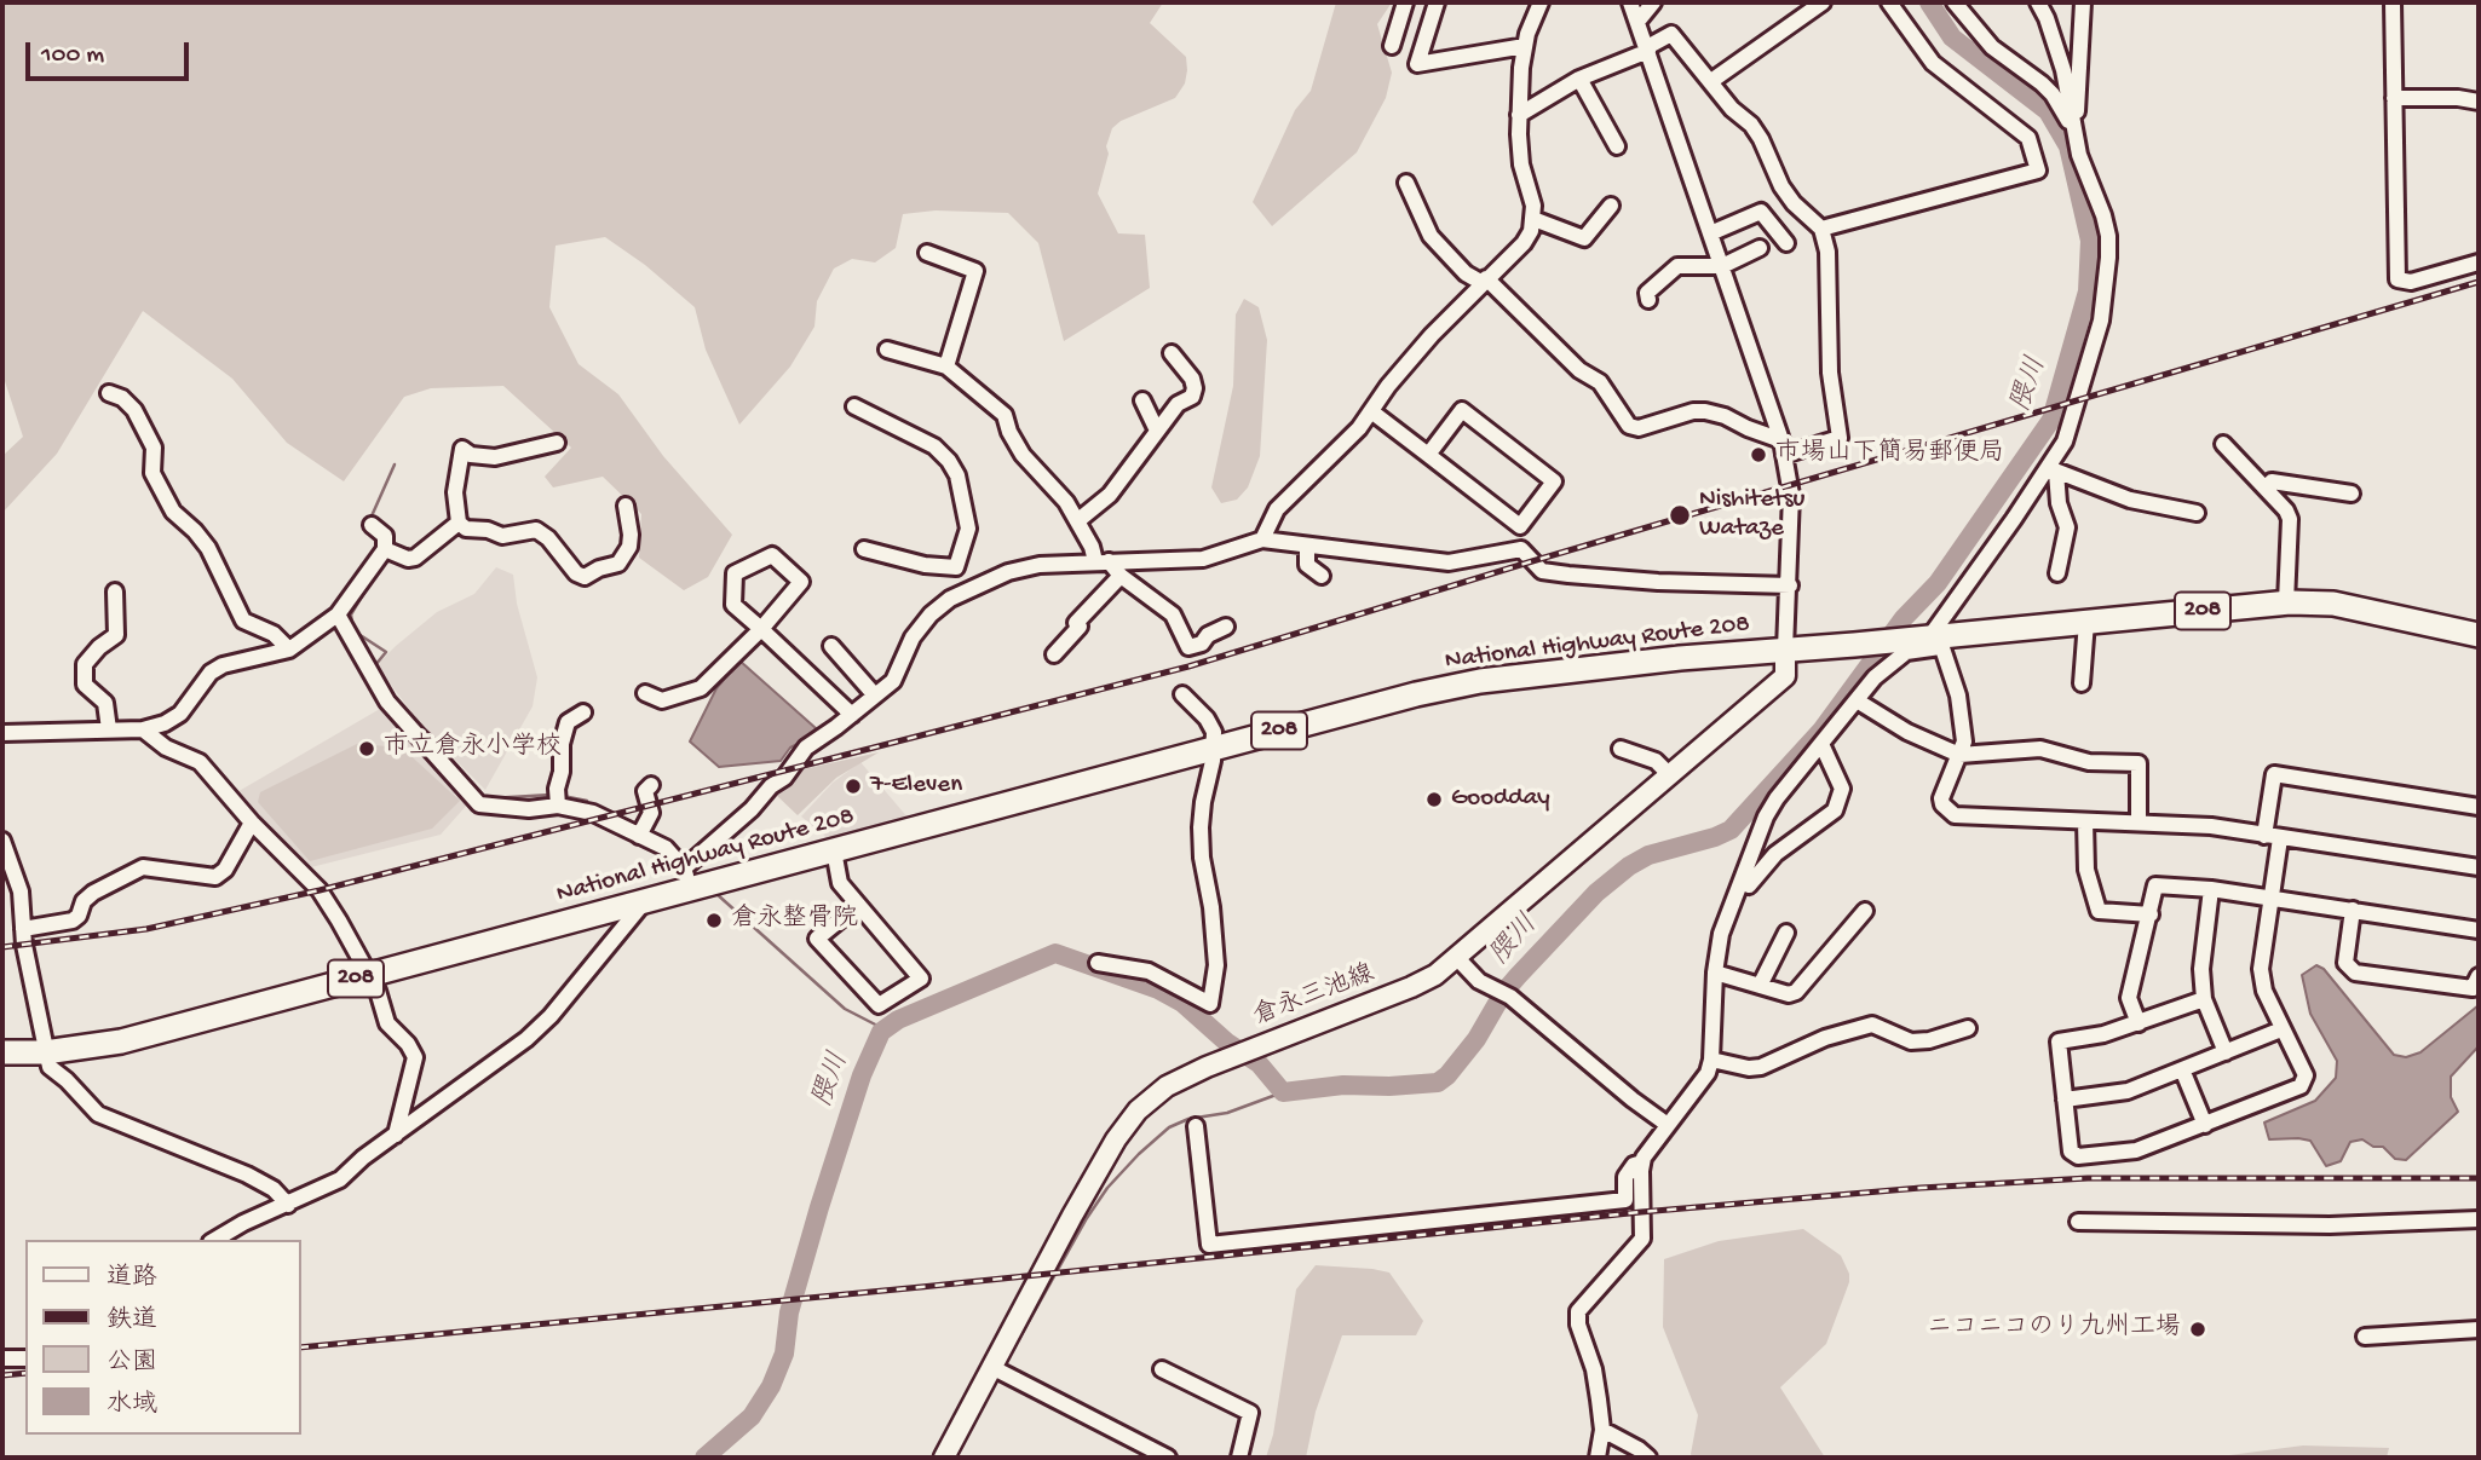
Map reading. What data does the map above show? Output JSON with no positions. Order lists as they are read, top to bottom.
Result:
{
  "streets": {
    "highway": ["208", "National Highway Route 208"],
    "main road": ["倉永三池線"]
  },
  "crossings": [
    ["National Highway Route 208", "倉永三池線"]
  ],
  "water": ["隈川"],
  "places": [
    "市場山下簡易郵便局",
    "Nishitetsu Wataze",
    "市立倉永小学校",
    "7-Eleven",
    "Goodday",
    "倉永整骨院",
    "ニコニコのり九州工場"
  ],
  "legend": [
    "道路",
    "鉄道",
    "公園",
    "水域"
  ],
  "scale_bar": "100 m"
}
